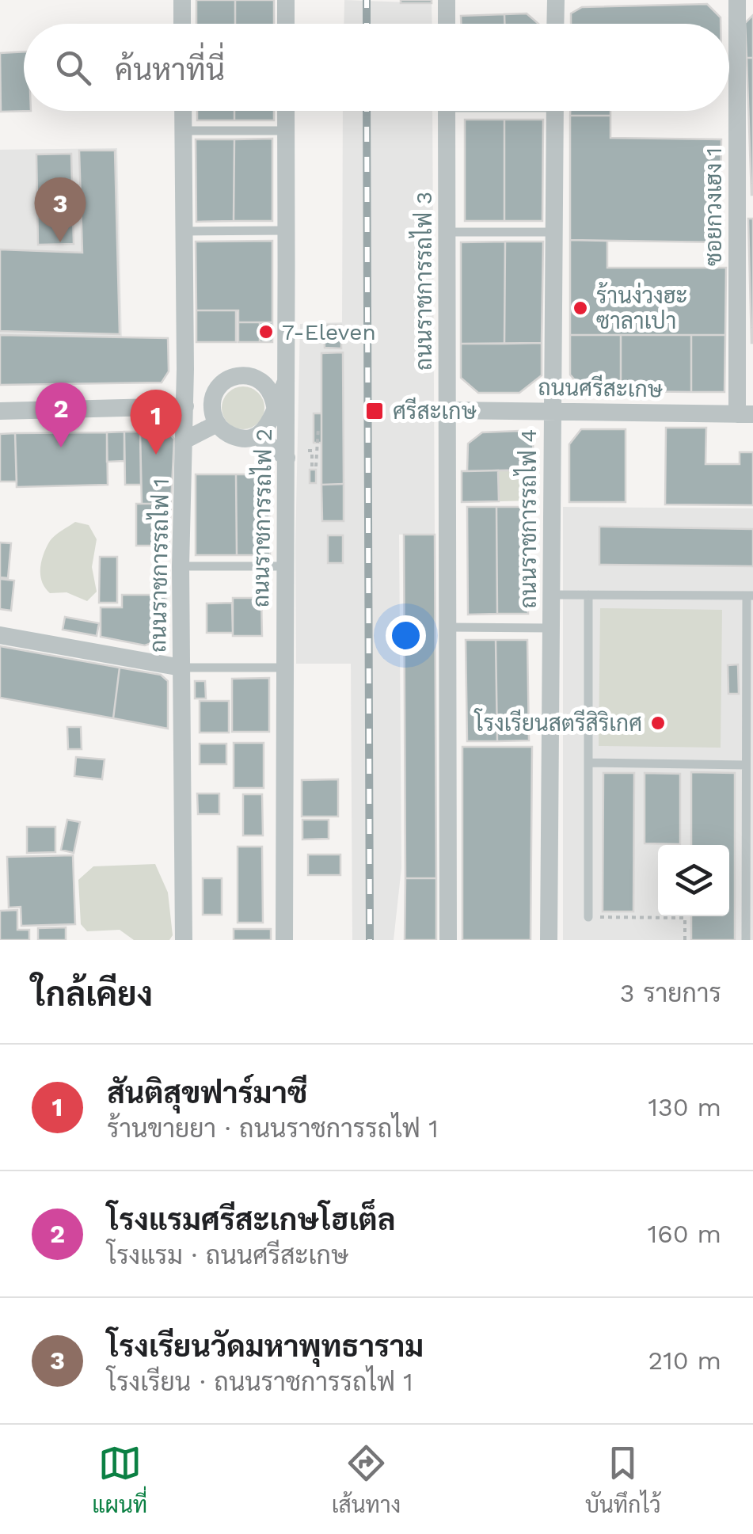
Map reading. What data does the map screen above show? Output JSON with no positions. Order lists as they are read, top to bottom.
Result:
{
  "streets": {
    "street": [
      "ซอยกวงเฮง 1",
      "ถนนราชการรถไฟ 3",
      "ถนนศรีสะเกษ",
      "ถนนราชการรถไฟ 2",
      "ถนนราชการรถไฟ 4",
      "ถนนราชการรถไฟ 1"
    ]
  },
  "crossings": [
    ["ซอยกวงเฮง 1", "ถนนศรีสะเกษ"],
    ["ถนนราชการรถไฟ 3", "ถนนศรีสะเกษ"],
    ["ถนนศรีสะเกษ", "ถนนราชการรถไฟ 4"]
  ],
  "places": {
    "other": ["ร้านง่วงฮะ ซาลาเปา", "7-Eleven", "โรงเรียนสตรีสิริเกศ"],
    "transit": ["ศรีสะเกษ"]
  },
  "page": {
    "search": "ค้นหาที่นี่",
    "pins": ["3", "2", "1"],
    "heading": ["ใกล้เคียง", "3 รายการ"],
    "list": [
      {
        "mark": "1",
        "name": "สันติสุขฟาร์มาซี",
        "note": "ร้านขายยา · ถนนราชการรถไฟ 1",
        "value": "130 m"
      },
      {
        "mark": "2",
        "name": "โรงแรมศรีสะเกษโฮเต็ล",
        "note": "โรงแรม · ถนนศรีสะเกษ",
        "value": "160 m"
      },
      {
        "mark": "3",
        "name": "โรงเรียนวัดมหาพุทธาราม",
        "note": "โรงเรียน · ถนนราชการรถไฟ 1",
        "value": "210 m"
      }
    ],
    "nav": ["แผนที่", "เส้นทาง", "บันทึกไว้"]
  }
}
